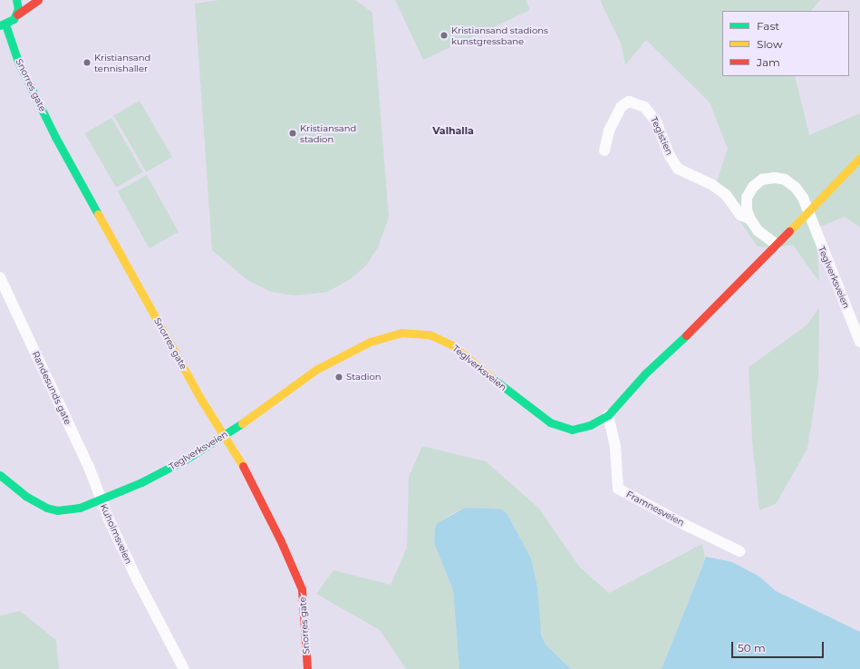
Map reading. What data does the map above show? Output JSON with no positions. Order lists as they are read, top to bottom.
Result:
{
  "streets": {
    "street": [
      "Snorres gate",
      "Teglstien",
      "Teglverksveien",
      "Randesunds gate",
      "Framnesveien",
      "Kuholmsveien"
    ]
  },
  "crossings": [
    ["Snorres gate", "Teglverksveien"],
    ["Teglstien", "Teglverksveien"],
    ["Teglverksveien", "Randesunds gate"],
    ["Teglverksveien", "Framnesveien"],
    ["Teglverksveien", "Kuholmsveien"],
    ["Randesunds gate", "Kuholmsveien"]
  ],
  "districts": ["Valhalla"],
  "places": [
    "Kristiansand stadions kunstgressbane",
    "Kristiansand tennishaller",
    "Kristiansand stadion",
    "Stadion"
  ],
  "legend": ["Fast", "Slow", "Jam"],
  "scale_bar": "50 m"
}
